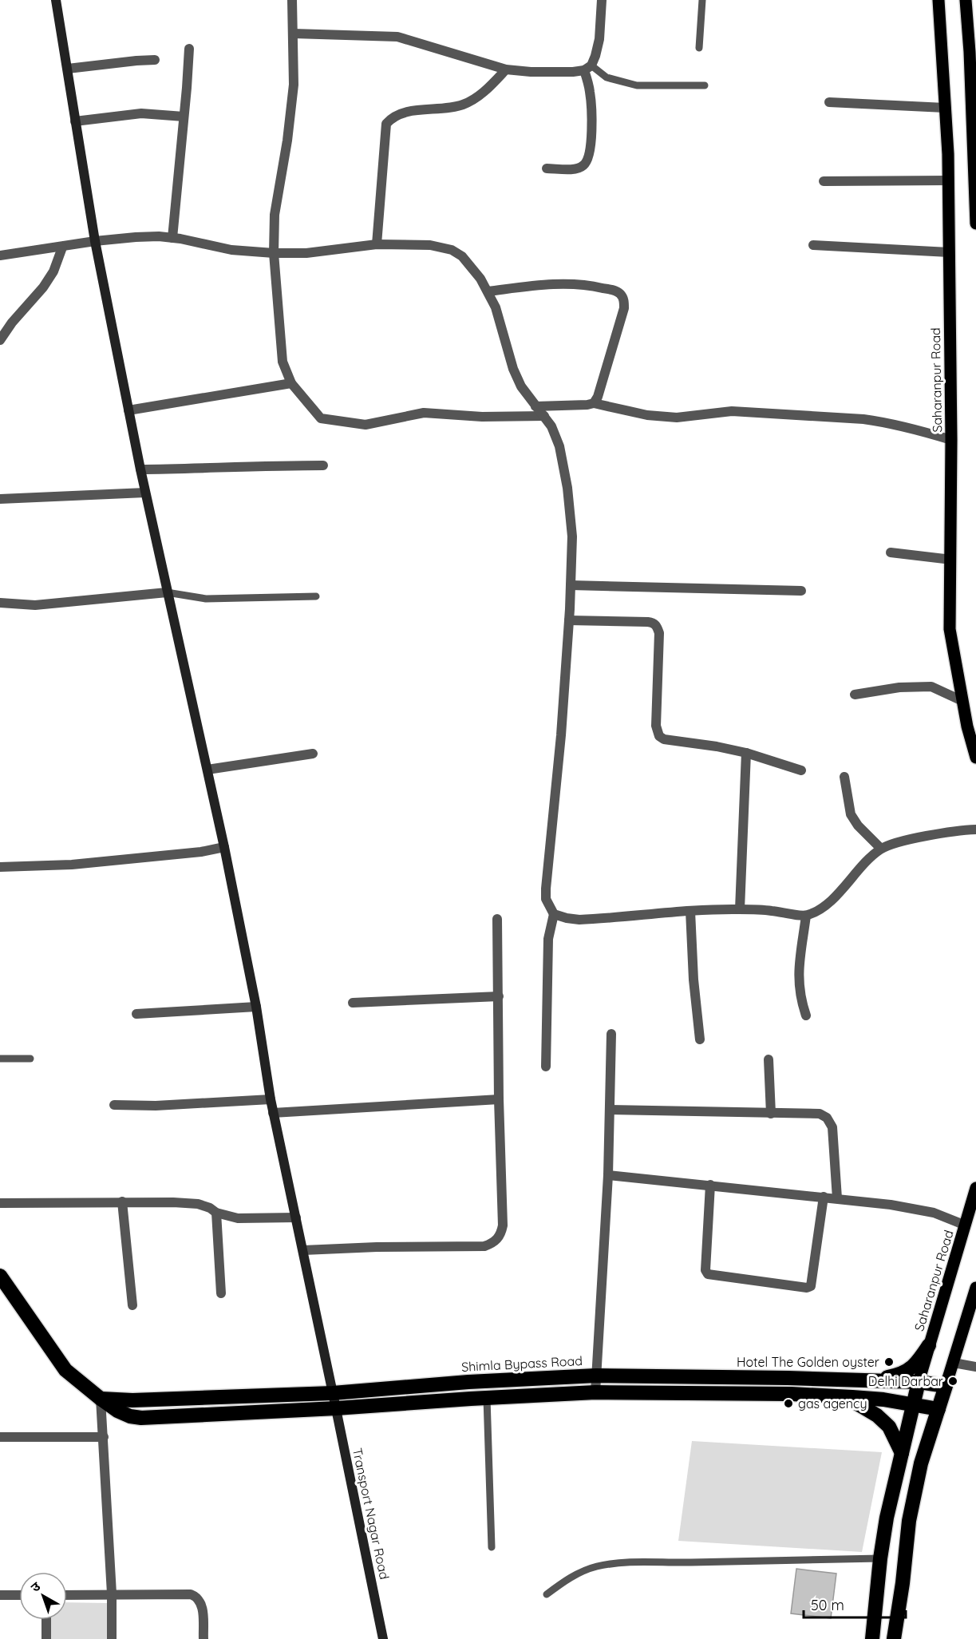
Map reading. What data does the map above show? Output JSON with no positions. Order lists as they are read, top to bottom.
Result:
{
  "streets": {
    "highway": ["Shimla Bypass Road"],
    "main road": ["Saharanpur Road"],
    "street": ["Transport Nagar Road"]
  },
  "crossings": [
    ["Saharanpur Road", "Shimla Bypass Road"],
    ["Shimla Bypass Road", "Transport Nagar Road"]
  ],
  "places": ["Hotel The Golden oyster", "Delhi Darbar", "gas agency"],
  "scale_bar": "50 m",
  "north": "top left"
}
